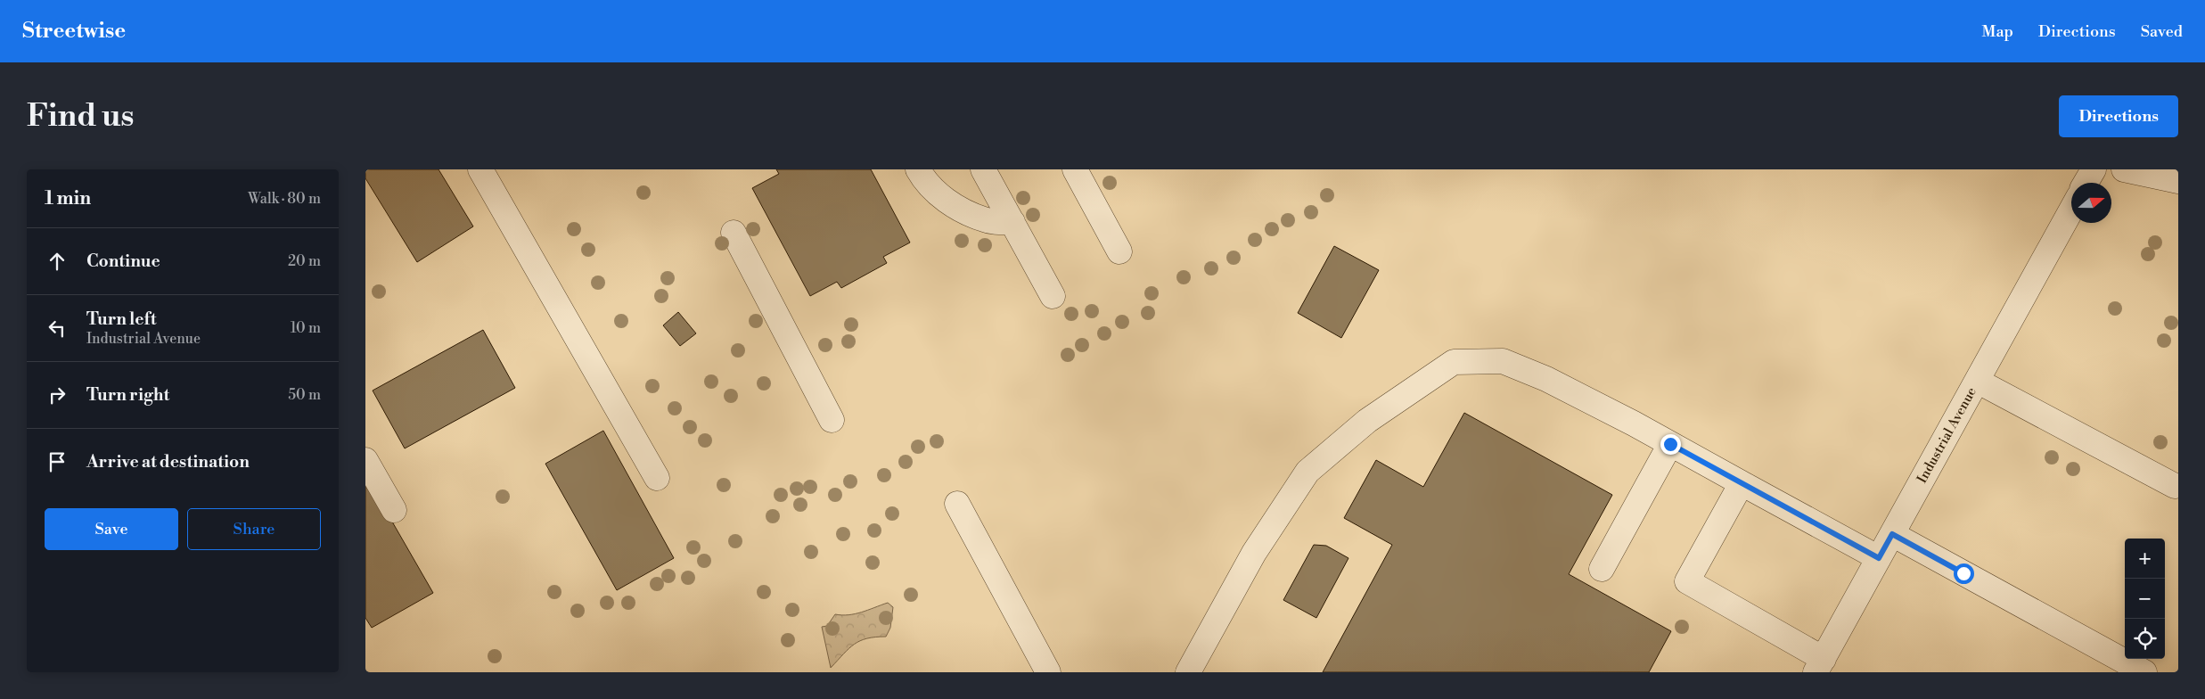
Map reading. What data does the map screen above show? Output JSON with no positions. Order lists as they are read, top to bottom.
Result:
{
  "streets": {
    "street": ["Industrial Avenue"]
  },
  "north": "right",
  "page": {
    "header": "Streetwise",
    "nav": ["Map", "Directions", "Saved"],
    "buttons": [
      "Directions",
      ["Save", "Share"]
    ],
    "title": "Find us",
    "heading": ["1 min", "Walk · 80 m"],
    "list": [
      ["Continue", "20 m"],
      ["Turn left", "Industrial Avenue", "10 m"],
      ["Turn right", "50 m"],
      "Arrive at destination"
    ],
    "map_buttons": ["+", "−"]
  }
}
